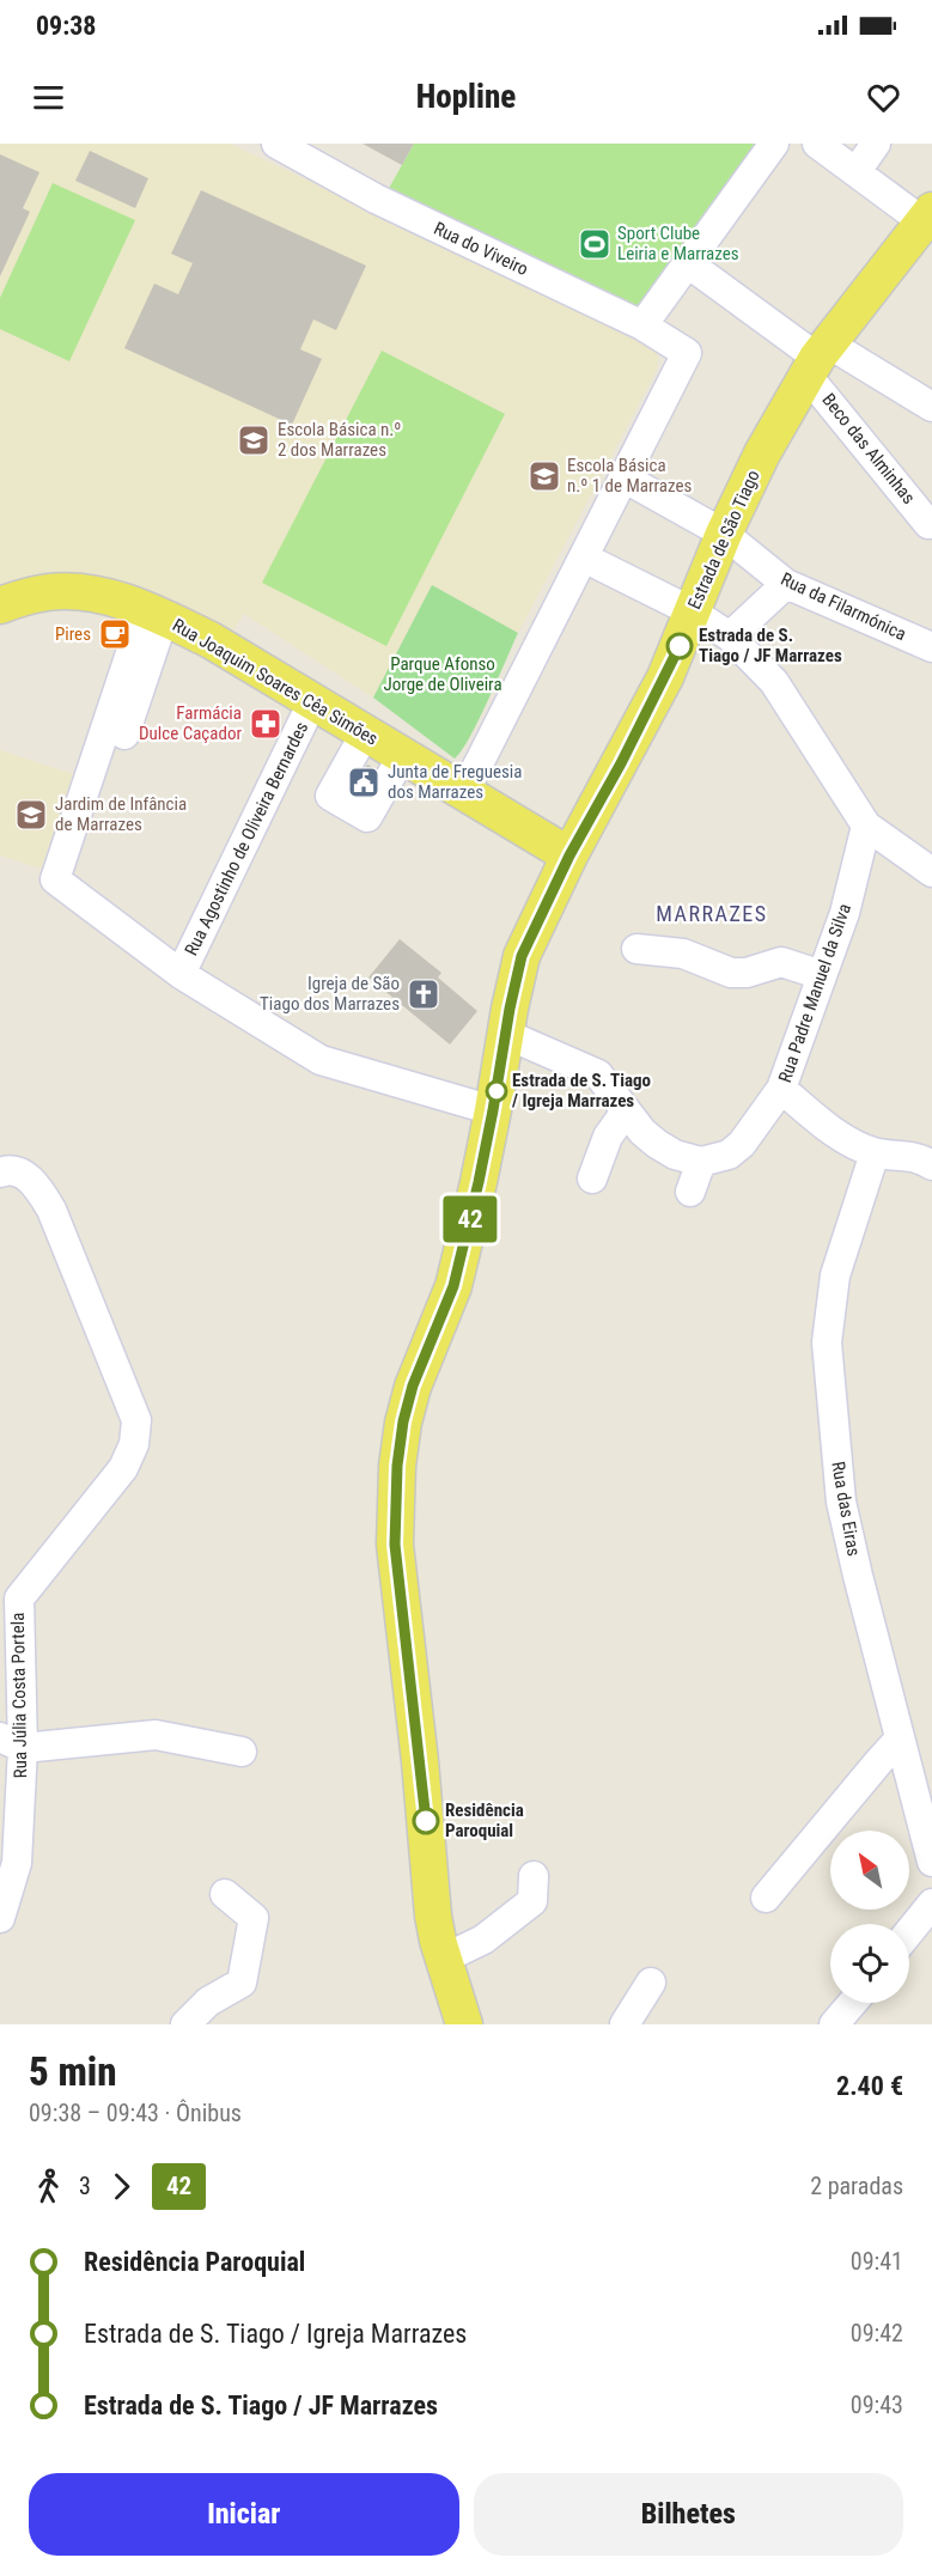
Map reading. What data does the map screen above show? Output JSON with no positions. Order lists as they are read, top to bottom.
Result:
{
  "streets": {
    "main road": ["Estrada de São Tiago", "Rua Joaquim Soares Cêa Simões"],
    "street": [
      "Rua do Viveiro",
      "Beco das Alminhas",
      "Rua da Filarmónica",
      "Rua Agostinho de Oliveira Bernardes",
      "Rua Padre Manuel da Silva",
      "Rua das Eiras",
      "Rua Júlia Costa Portela"
    ]
  },
  "crossings": [
    ["Rua do Viveiro", "Rua da Filarmónica"],
    ["Beco das Alminhas", "Estrada de São Tiago"],
    ["Estrada de São Tiago", "Rua da Filarmónica"],
    ["Estrada de São Tiago", "Rua Joaquim Soares Cêa Simões"],
    ["Rua Joaquim Soares Cêa Simões", "Rua Agostinho de Oliveira Bernardes"]
  ],
  "districts": ["MARRAZES"],
  "parks": ["Parque Afonso Jorge de Oliveira"],
  "places": {
    "sports": ["Sport Clube Leiria e Marrazes"],
    "school or university": ["Escola Básica n.º 2 dos Marrazes", "Escola Básica n.º 1 de Marrazes", "Jardim de Infância de Marrazes"],
    "cafe": ["Pires"],
    "other": ["Estrada de S. Tiago / JF Marrazes", "Estrada de S. Tiago / Igreja Marrazes", "Residência Paroquial"],
    "pharmacy": ["Farmácia Dulce Caçador"],
    "public building": ["Junta de Freguesia dos Marrazes"],
    "church": ["Igreja de São Tiago dos Marrazes"]
  },
  "lines": ["bus line 42"],
  "north": "top left",
  "page": {
    "status": "09:38",
    "header": "Hopline",
    "on_map": "42",
    "heading": ["5 min", "09:38 – 09:43 · Ônibus", "2.40 €"],
    "legs": ["3", "42", "2 paradas"],
    "list": [
      {
        "name": "Residência Paroquial",
        "value": "09:41"
      },
      {
        "name": "Estrada de S. Tiago / Igreja Marrazes",
        "value": "09:42"
      },
      {
        "name": "Estrada de S. Tiago / JF Marrazes",
        "value": "09:43"
      }
    ],
    "buttons": ["Iniciar", "Bilhetes"]
  }
}
